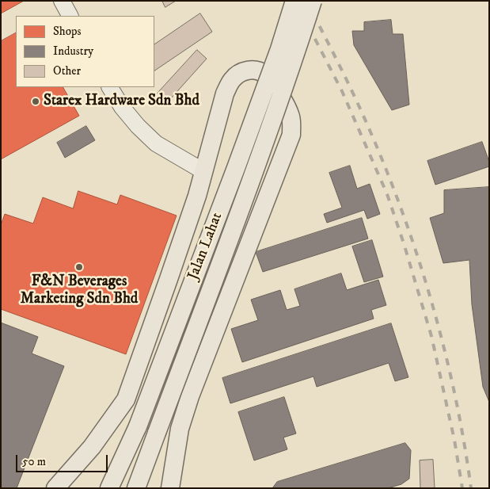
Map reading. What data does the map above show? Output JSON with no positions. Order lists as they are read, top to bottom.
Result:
{
  "streets": {
    "main road": ["Jalan Lahat"]
  },
  "places": ["Starex Hardware Sdn Bhd", "F&N Beverages Marketing Sdn Bhd"],
  "legend": ["Shops", "Industry", "Other"],
  "scale_bar": "50 m"
}
